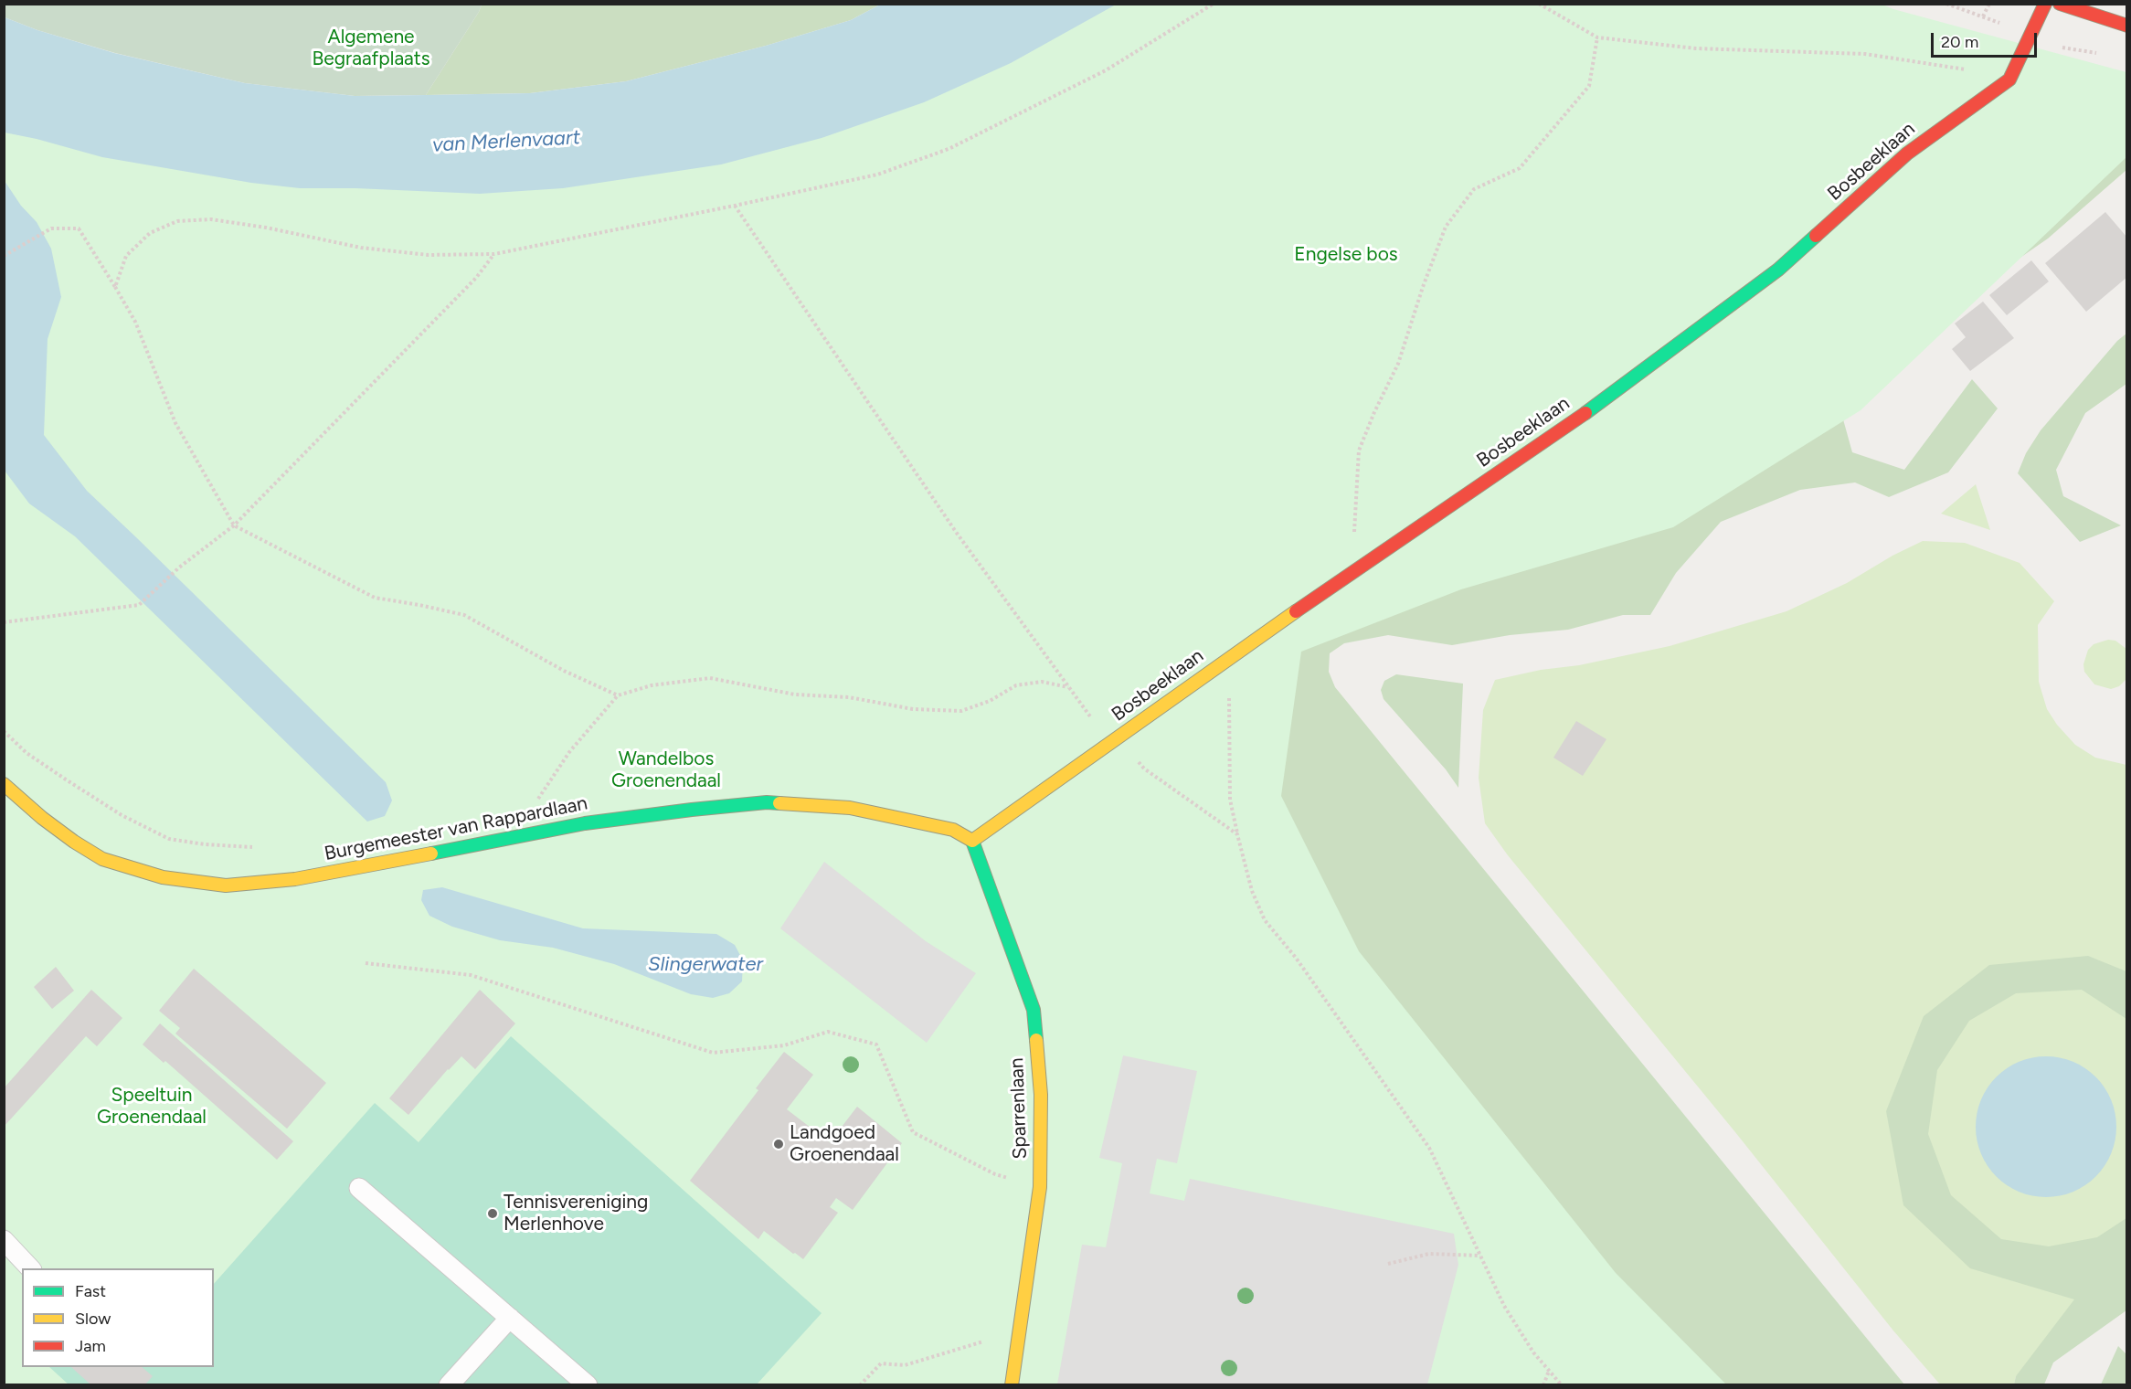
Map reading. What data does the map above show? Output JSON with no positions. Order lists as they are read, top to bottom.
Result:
{
  "streets": {
    "street": ["Bosbeeklaan", "Burgemeester van Rappardlaan", "Sparrenlaan"]
  },
  "crossings": [
    ["Bosbeeklaan", "Burgemeester van Rappardlaan"],
    ["Bosbeeklaan", "Sparrenlaan"],
    ["Burgemeester van Rappardlaan", "Sparrenlaan"]
  ],
  "water": ["van Merlenvaart", "Slingerwater"],
  "parks": [
    "Algemene Begraafplaats",
    "Engelse bos",
    "Wandelbos Groenendaal",
    "Speeltuin Groenendaal"
  ],
  "places": ["Landgoed Groenendaal", "Tennisvereniging Merlenhove"],
  "legend": ["Fast", "Slow", "Jam"],
  "scale_bar": "20 m"
}
